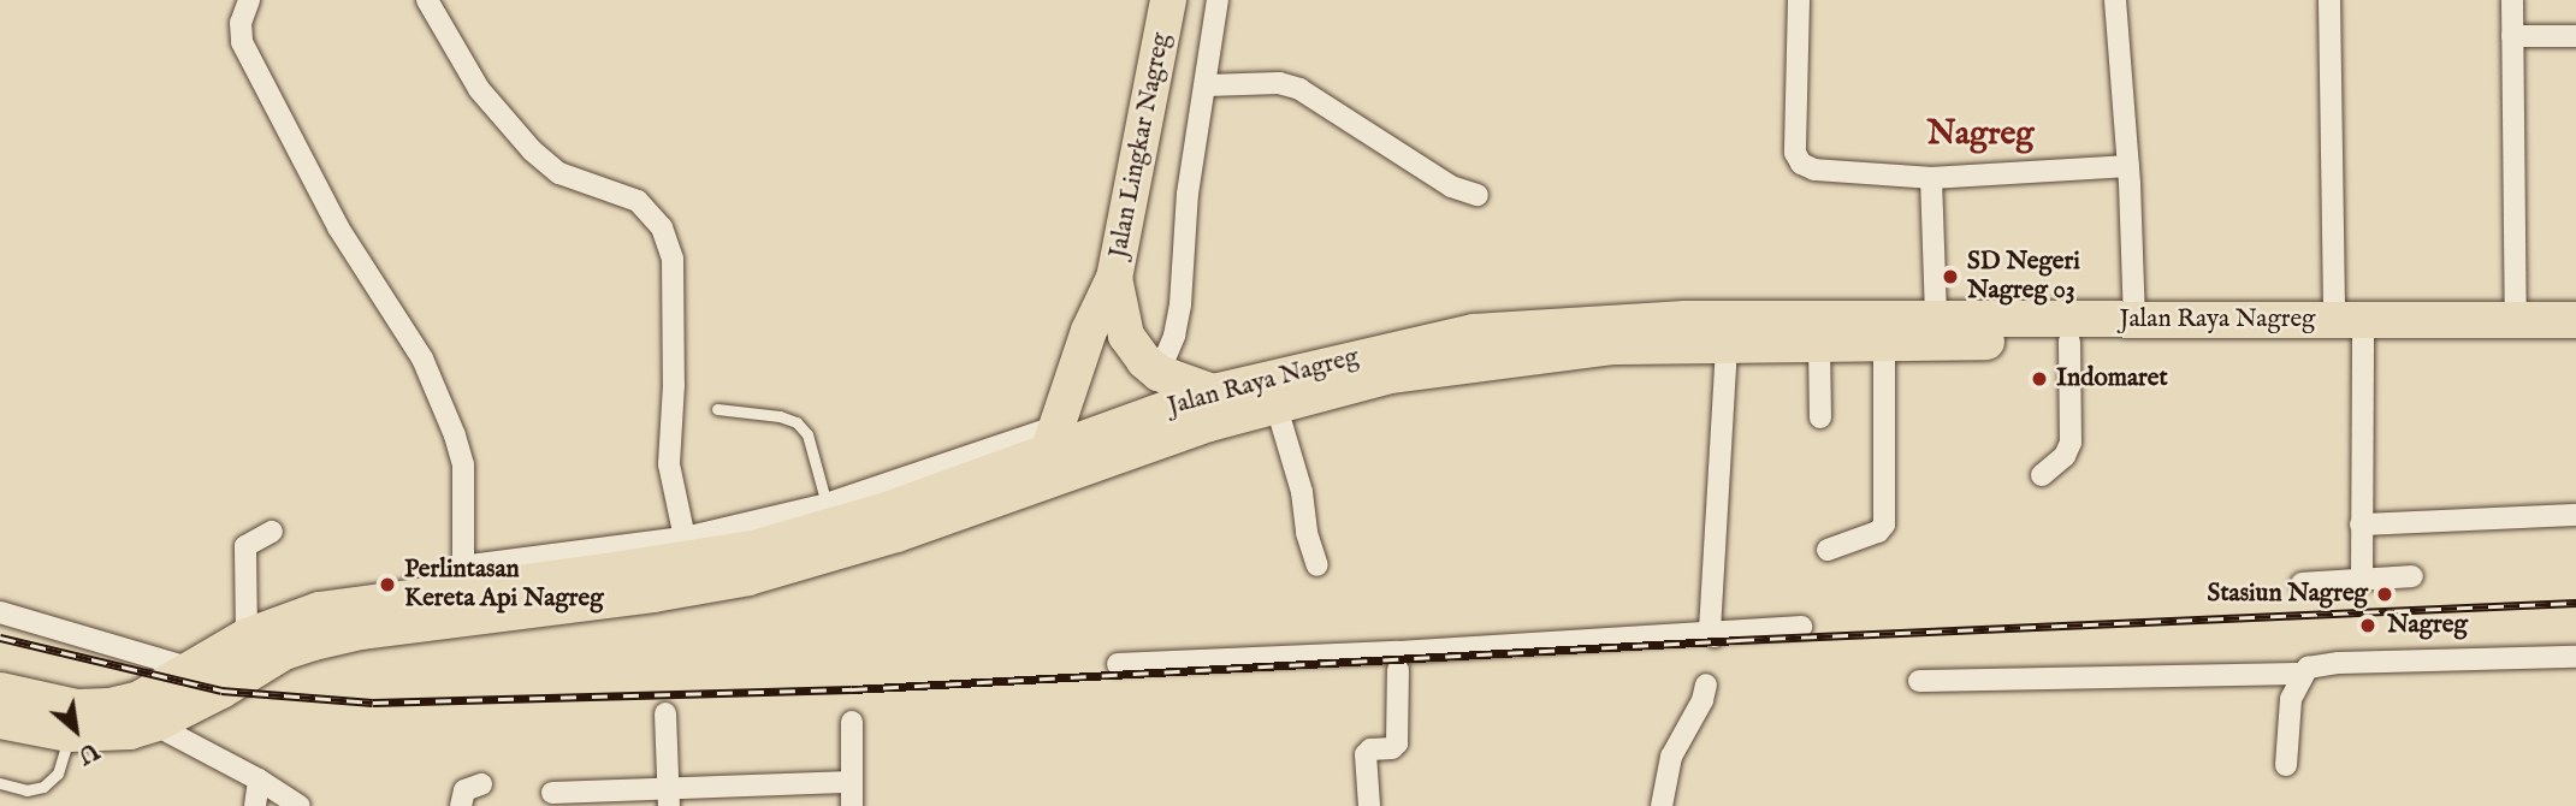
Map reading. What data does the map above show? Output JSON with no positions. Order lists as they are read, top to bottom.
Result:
{
  "streets": {
    "highway": ["Jalan Lingkar Nagreg", "Jalan Raya Nagreg"]
  },
  "crossings": [
    ["Jalan Lingkar Nagreg", "Jalan Raya Nagreg"]
  ],
  "districts": ["Nagreg"],
  "places": [
    "SD Negeri Nagreg 03",
    "Indomaret",
    "Perlintasan Kereta Api Nagreg",
    "Stasiun Nagreg",
    "Nagreg"
  ],
  "north": "bottom right"
}
